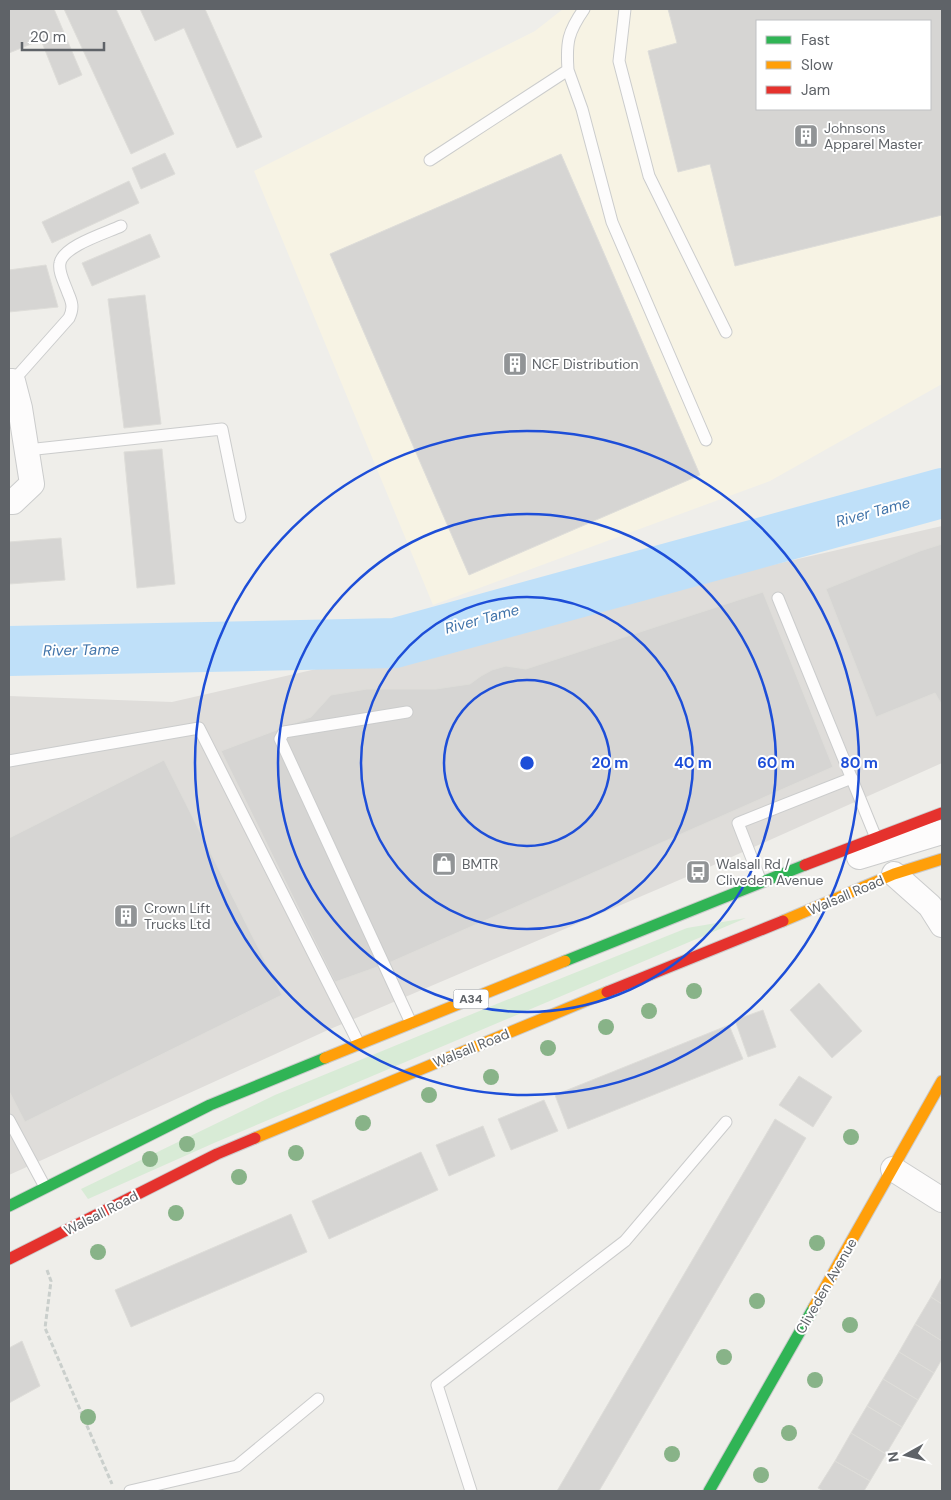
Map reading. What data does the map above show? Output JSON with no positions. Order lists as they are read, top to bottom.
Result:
{
  "streets": {
    "main road": ["Walsall Road", "A34", "Cliveden Avenue"]
  },
  "water": ["River Tame"],
  "places": {
    "building": ["Johnsons Apparel Master", "NCF Distribution", "Crown Lift Trucks Ltd"],
    "shop": ["BMTR"],
    "bus stop": ["Walsall Rd / Cliveden Avenue"]
  },
  "legend": ["Fast", "Slow", "Jam"],
  "scale_bar": "20 m",
  "north": "left",
  "rings": [
    "20 m",
    "40 m",
    "60 m",
    "80 m"
  ]
}
